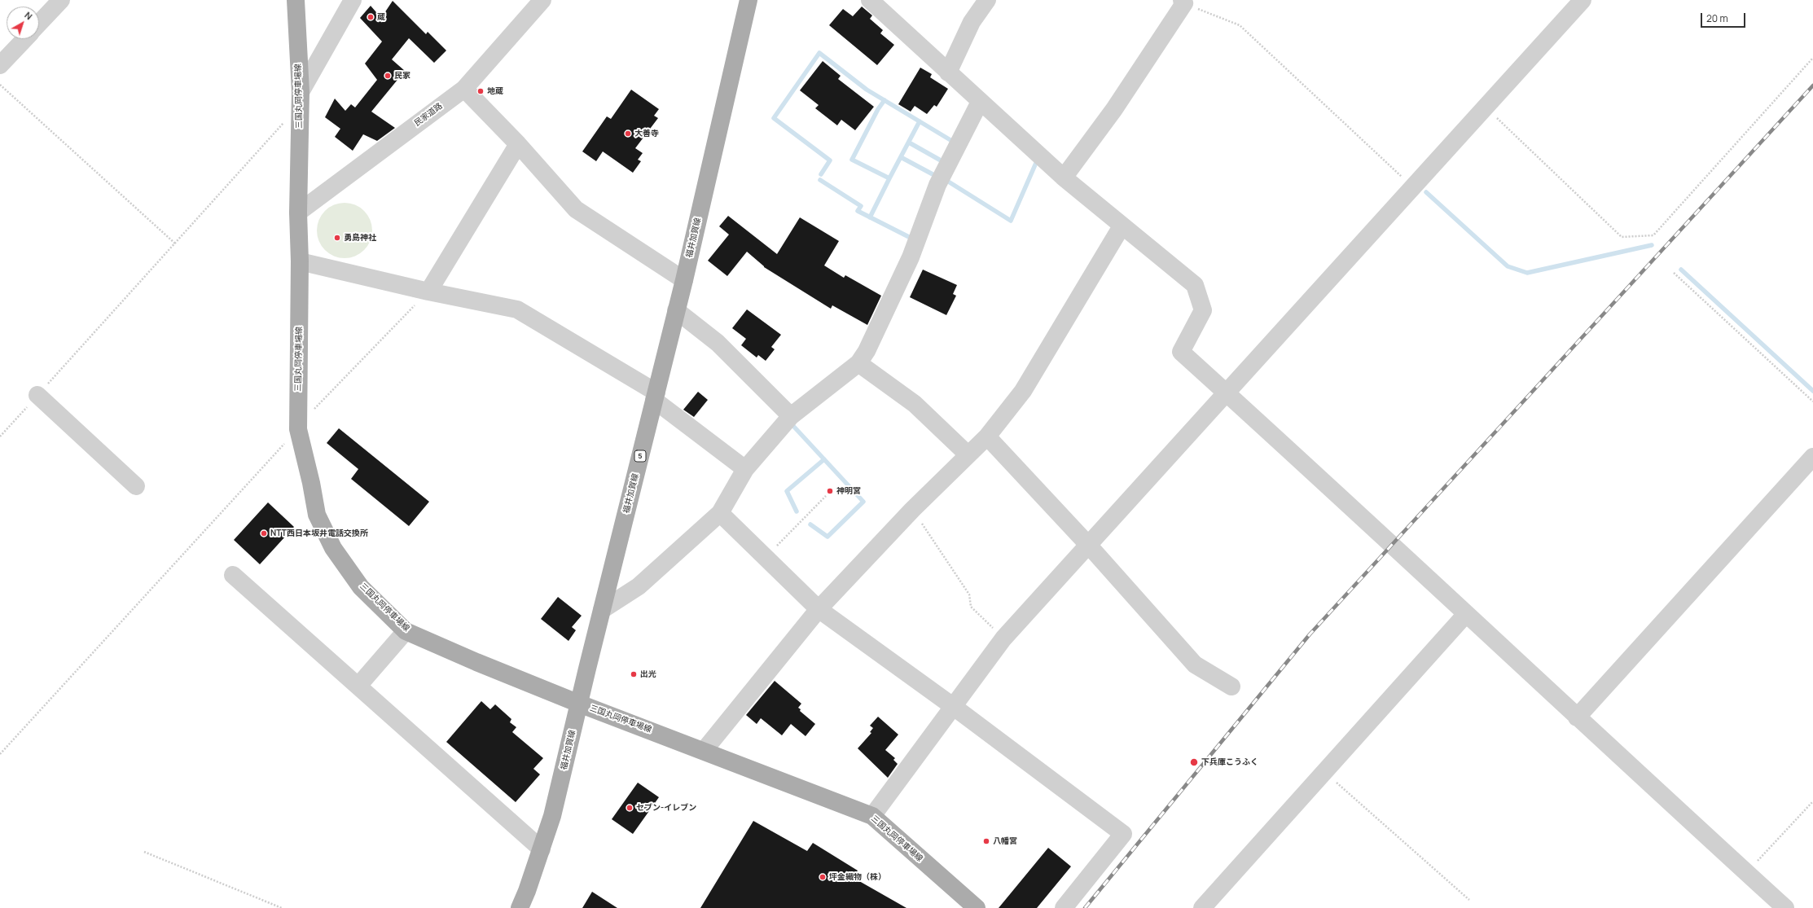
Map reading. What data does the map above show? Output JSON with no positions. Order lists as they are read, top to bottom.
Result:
{
  "streets": {
    "main road": ["三国丸岡停車場線", "福井加賀線", "5"],
    "street": ["民家道路"]
  },
  "crossings": [
    ["三国丸岡停車場線", "民家道路"],
    ["三国丸岡停車場線", "福井加賀線"]
  ],
  "places": [
    "蔵",
    "民家",
    "地蔵",
    "大善寺",
    "勇島神社",
    "神明宮",
    "NTT西日本坂井電話交換所",
    "出光",
    "下兵庫こうふく",
    "セブン-イレブン",
    "八幡宮",
    "坪金織物（株）"
  ],
  "scale_bar": "20 m",
  "north": "top right"
}
